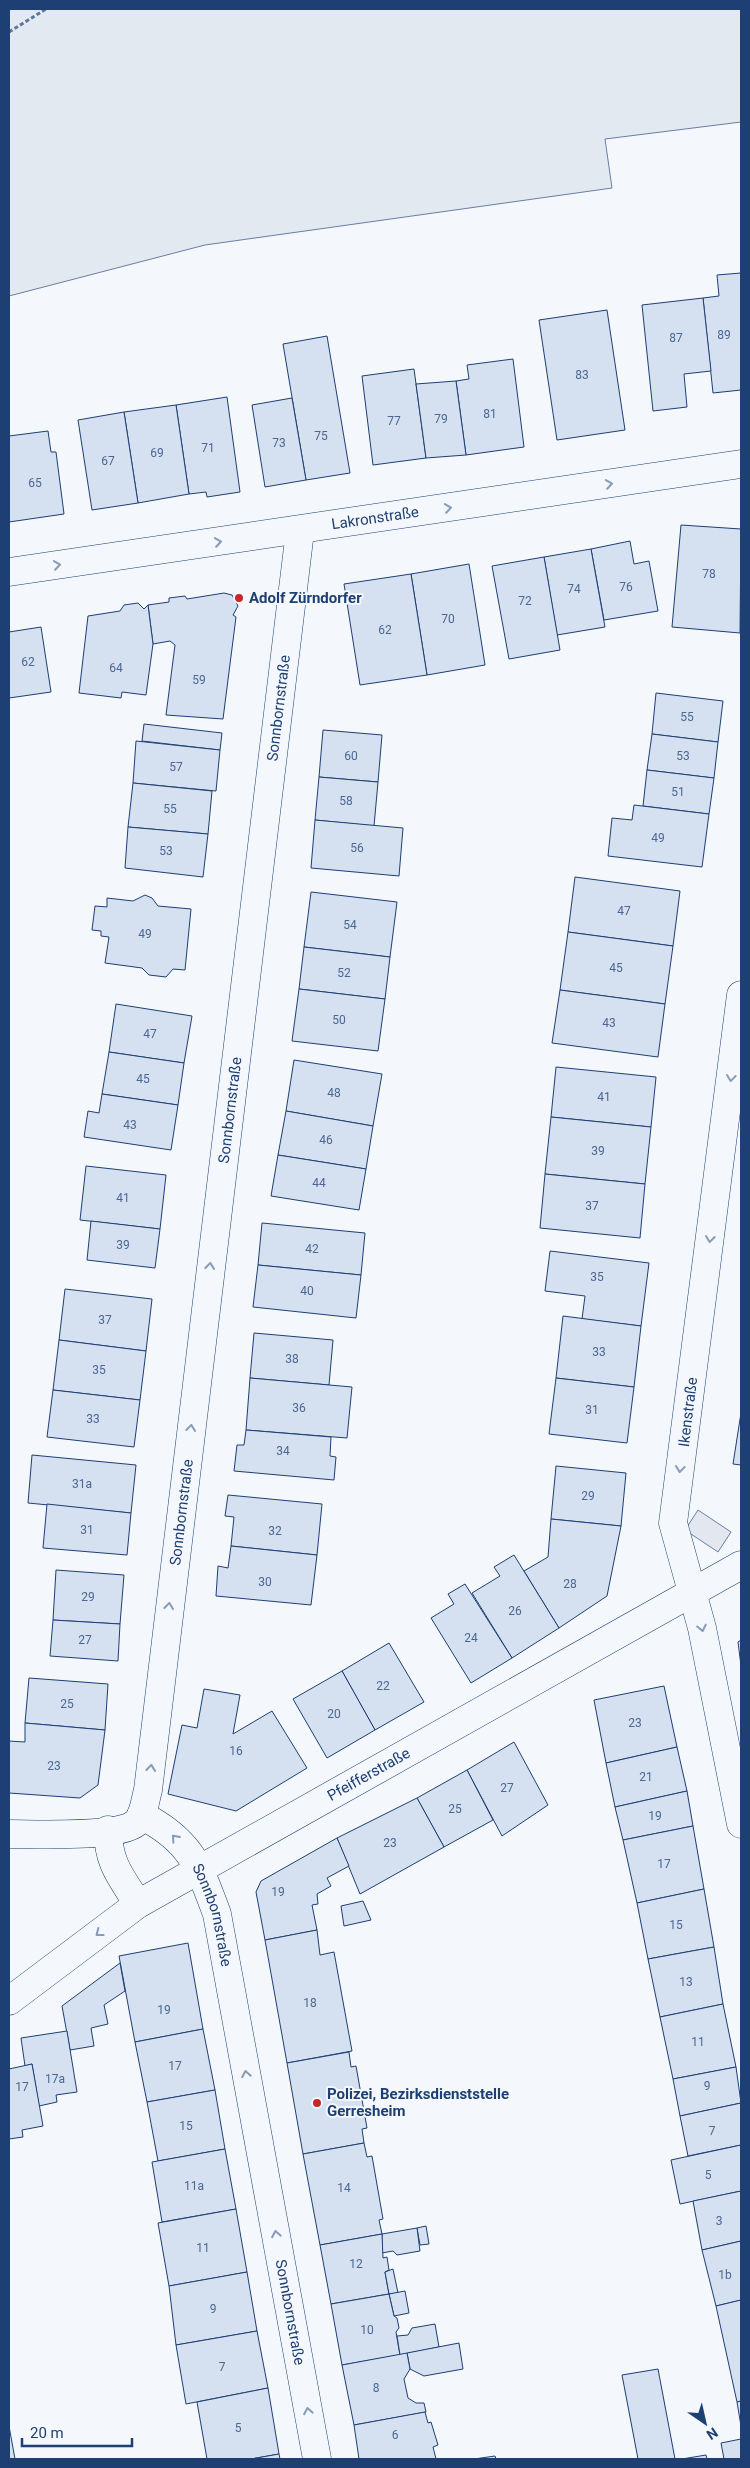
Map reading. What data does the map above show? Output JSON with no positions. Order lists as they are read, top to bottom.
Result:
{
  "streets": {
    "street": [
      "Lakronstraße",
      "Sonnbornstraße",
      "Ikenstraße",
      "Pfeifferstraße"
    ]
  },
  "crossings": [
    ["Lakronstraße", "Sonnbornstraße"],
    ["Sonnbornstraße", "Pfeifferstraße"],
    ["Ikenstraße", "Pfeifferstraße"]
  ],
  "one_way": ["Lakronstraße", "Sonnbornstraße", "Ikenstraße"],
  "places": ["Adolf Zürndorfer", "Polizei, Bezirksdienststelle Gerresheim"],
  "house_numbers": [
    "89",
    "87",
    "83",
    "81",
    "79",
    "77",
    "75",
    "73",
    "71",
    "69",
    "67",
    "65",
    "78",
    "76",
    "74",
    "72",
    "70",
    "62",
    "62",
    "64",
    "59",
    "55",
    "60",
    "53",
    "57",
    "51",
    "58",
    "55",
    "49",
    "56",
    "53",
    "47",
    "54",
    "49",
    "45",
    "52",
    "50",
    "43",
    "47",
    "45",
    "48",
    "41",
    "43",
    "46",
    "39",
    "44",
    "41",
    "37",
    "39",
    "42",
    "35",
    "40",
    "37",
    "33",
    "38",
    "35",
    "36",
    "31",
    "33",
    "34",
    "31a",
    "29",
    "31",
    "32",
    "30",
    "28",
    "29",
    "26",
    "24",
    "27",
    "22",
    "25",
    "20",
    "23",
    "16",
    "23",
    "21",
    "27",
    "25",
    "19",
    "23",
    "17",
    "19",
    "15",
    "13",
    "18",
    "19",
    "11",
    "17",
    "17a",
    "9",
    "17",
    "15",
    "7",
    "5",
    "11a",
    "14",
    "3",
    "11",
    "12",
    "1b",
    "9",
    "10",
    "7",
    "8",
    "5",
    "6"
  ],
  "scale_bar": "20 m",
  "north": "bottom right"
}
